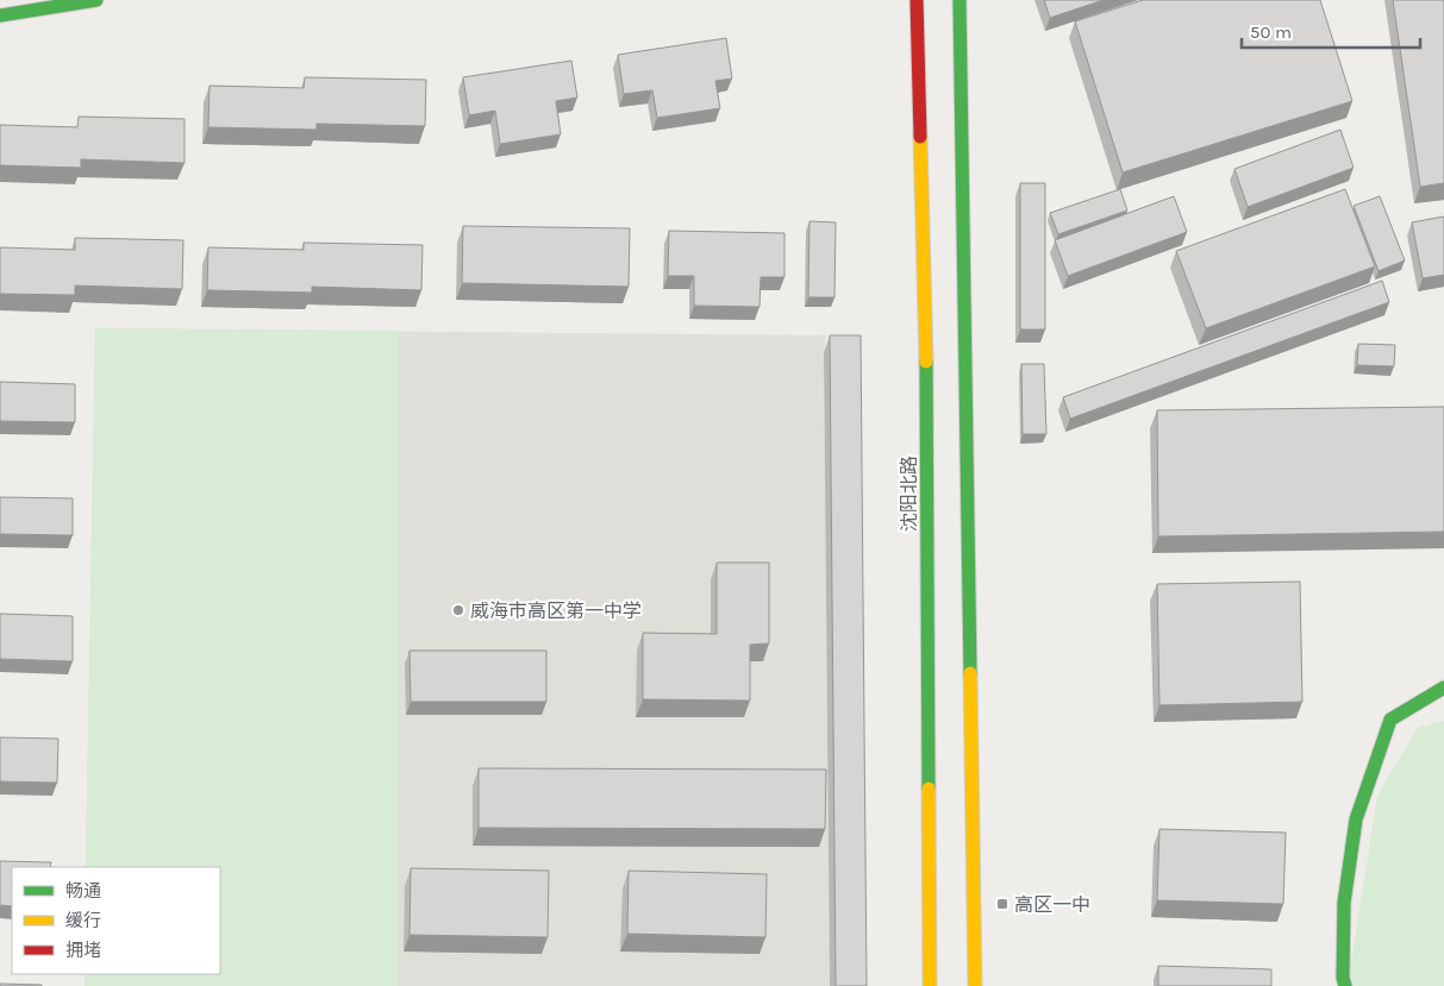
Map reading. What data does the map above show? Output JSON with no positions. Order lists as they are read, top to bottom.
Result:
{
  "streets": {
    "main road": ["沈阳北路"]
  },
  "places": {
    "other": ["威海市高区第一中学"],
    "transit": ["高区一中"]
  },
  "legend": ["畅通", "缓行", "拥堵"],
  "scale_bar": "50 m"
}
